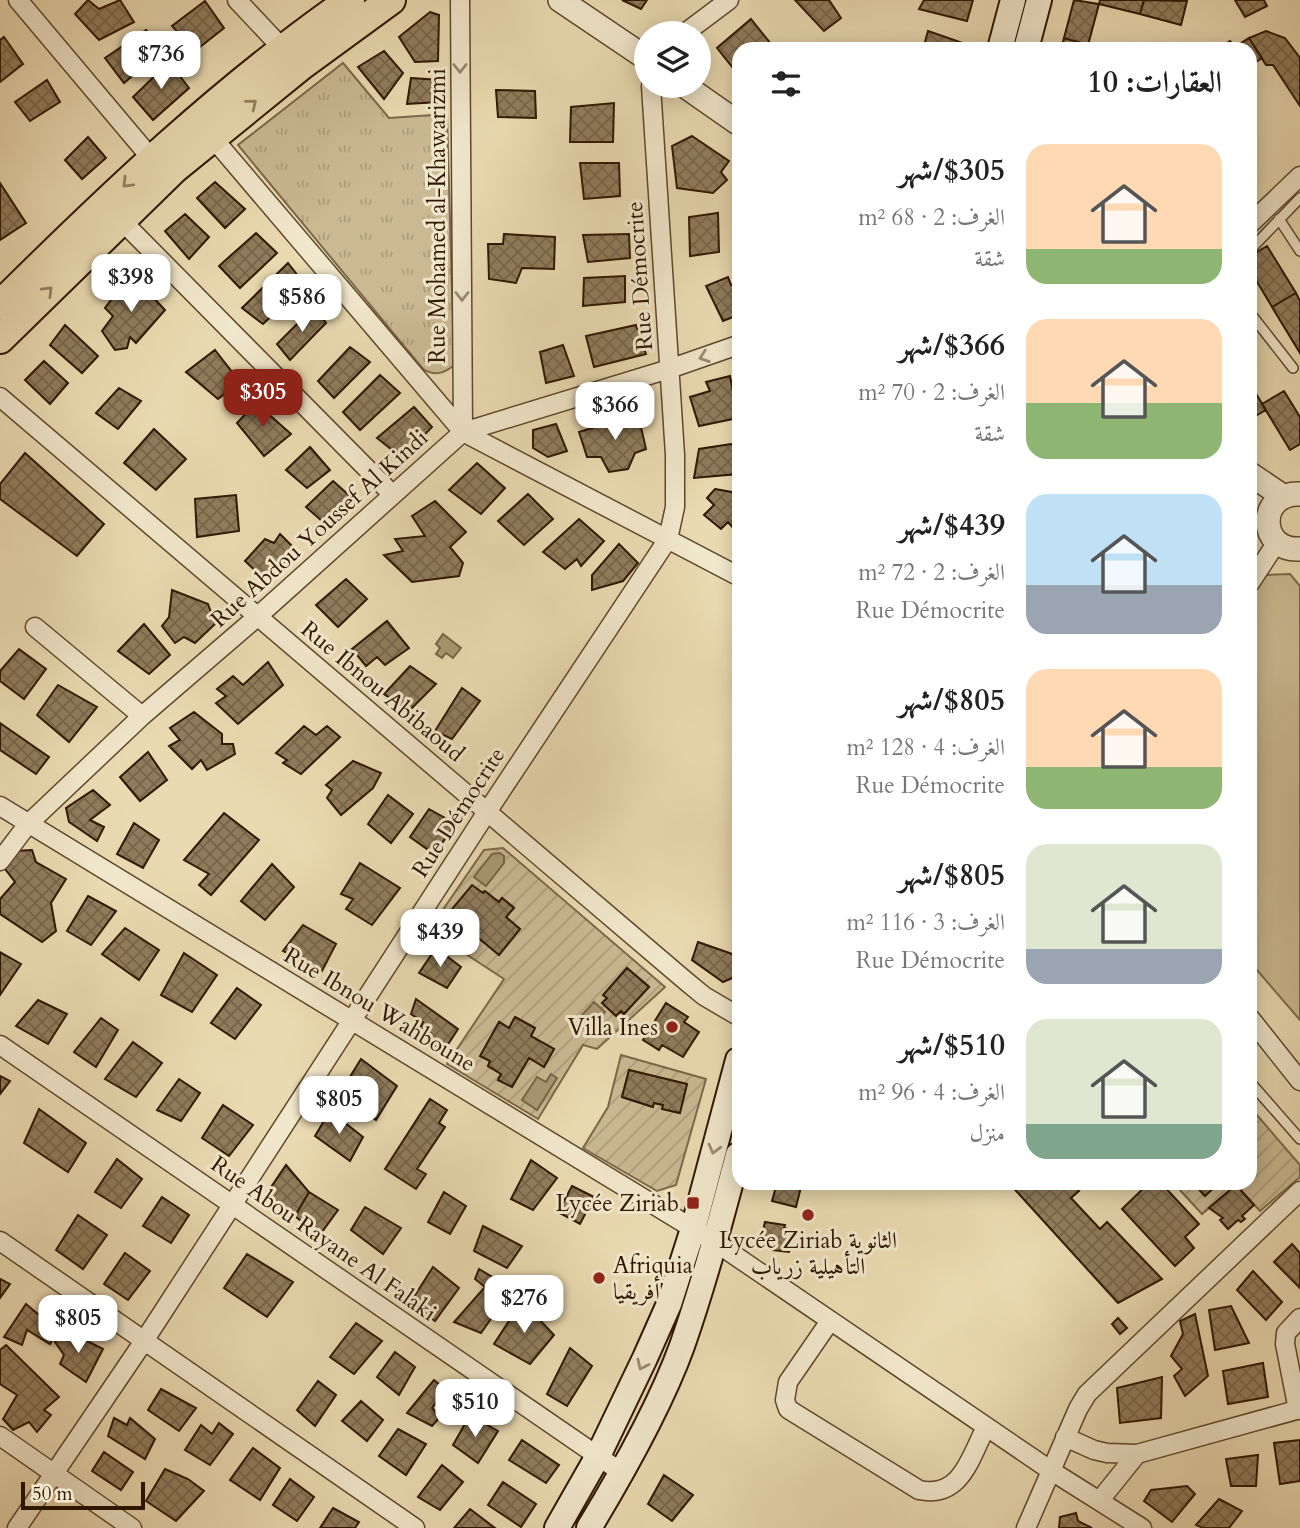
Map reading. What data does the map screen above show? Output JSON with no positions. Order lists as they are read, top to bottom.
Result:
{
  "streets": {
    "street": [
      "Rue Mohamed al-Khawarizmi",
      "Rue Démocrite",
      "Rue Abdou Youssef Al Kindi",
      "Rue Ibnou Abibaoud",
      "Rue Ibnou Wahboune",
      "Rue Abou Rayane Al Falaki"
    ]
  },
  "crossings": [
    ["Rue Mohamed al-Khawarizmi", "Rue Abdou Youssef Al Kindi"],
    ["Rue Démocrite", "Rue Abdou Youssef Al Kindi"],
    ["Rue Démocrite", "Rue Ibnou Abibaoud"],
    ["Rue Démocrite", "Rue Ibnou Wahboune"],
    ["Rue Démocrite", "Rue Abou Rayane Al Falaki"],
    ["Rue Abdou Youssef Al Kindi", "Rue Ibnou Abibaoud"],
    ["Rue Abdou Youssef Al Kindi", "Rue Ibnou Wahboune"]
  ],
  "one_way": ["Rue Mohamed al-Khawarizmi"],
  "places": {
    "other": ["Villa Ines", "Lycée Ziriab الثانوية التأهيلية زرياب", "Afriquia أفريقيا"],
    "transit": ["Lycée Ziriab"]
  },
  "scale_bar": "50 m",
  "page": {
    "price": [
      "$736",
      "$398",
      "$586",
      "$305",
      "$366",
      "$439",
      "$805",
      "$276",
      "$805",
      "$510"
    ],
    "heading": "العقارات: 10",
    "list": [
      {
        "name": "$305/شهر",
        "note": "الغرف: 2 · 68 m² · شقة"
      },
      {
        "name": "$366/شهر",
        "note": "الغرف: 2 · 70 m² · شقة"
      },
      {
        "name": "$439/شهر",
        "note": "الغرف: 2 · 72 m² · Rue Démocrite"
      },
      {
        "name": "$805/شهر",
        "note": "الغرف: 4 · 128 m² · Rue Démocrite"
      },
      {
        "name": "$805/شهر",
        "note": "الغرف: 3 · 116 m² · Rue Démocrite"
      },
      {
        "name": "$510/شهر",
        "note": "الغرف: 4 · 96 m² · منزل"
      }
    ],
    "scale": "50 m"
  }
}
